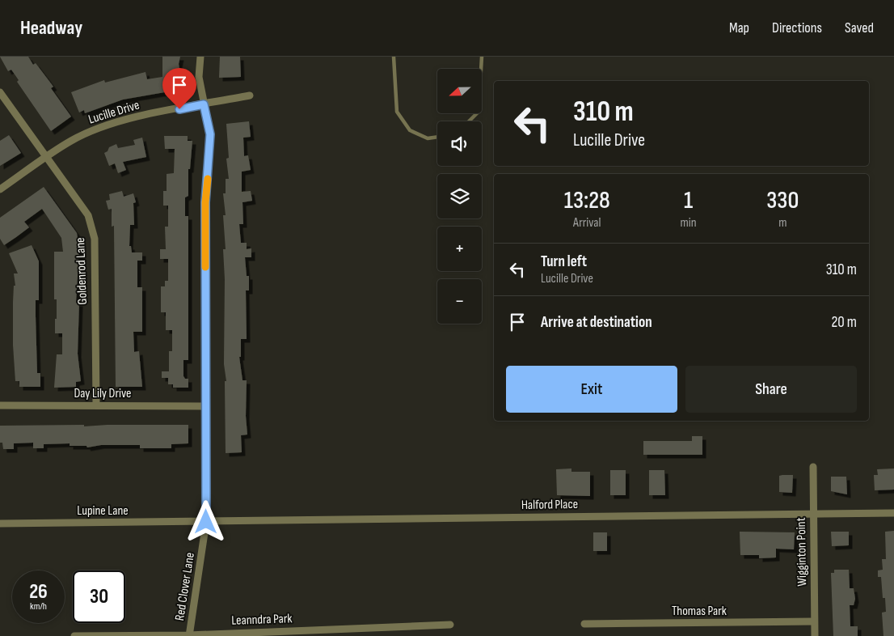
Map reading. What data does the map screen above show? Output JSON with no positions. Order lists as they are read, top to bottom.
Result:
{
  "streets": {
    "street": [
      "Lucille Drive",
      "Goldenrod Lane",
      "Day Lily Drive",
      "Halford Place",
      "Lupine Lane",
      "Wigginton Point",
      "Red Clover Lane",
      "Thomas Park",
      "Leanndra Park"
    ]
  },
  "crossings": [
    ["Lucille Drive", "Goldenrod Lane"],
    ["Lucille Drive", "Red Clover Lane"],
    ["Goldenrod Lane", "Day Lily Drive"],
    ["Day Lily Drive", "Red Clover Lane"],
    ["Halford Place", "Lupine Lane"],
    ["Halford Place", "Wigginton Point"],
    ["Halford Place", "Red Clover Lane"],
    ["Lupine Lane", "Red Clover Lane"],
    ["Wigginton Point", "Thomas Park"],
    ["Red Clover Lane", "Leanndra Park"]
  ],
  "north": "left",
  "page": {
    "header": "Headway",
    "nav": ["Map", "Directions", "Saved"],
    "map_buttons": ["+", "−"],
    "turn": ["310 m", "Lucille Drive"],
    "eta": [
      "13:28",
      "Arrival",
      "1",
      "min",
      "330",
      "m"
    ],
    "list": [
      {
        "name": "Turn left",
        "note": "Lucille Drive",
        "value": "310 m"
      },
      {
        "name": "Arrive at destination",
        "value": "20 m"
      }
    ],
    "buttons": ["Exit", "Share"],
    "speed": "26 km/h",
    "limit": "30"
  }
}
